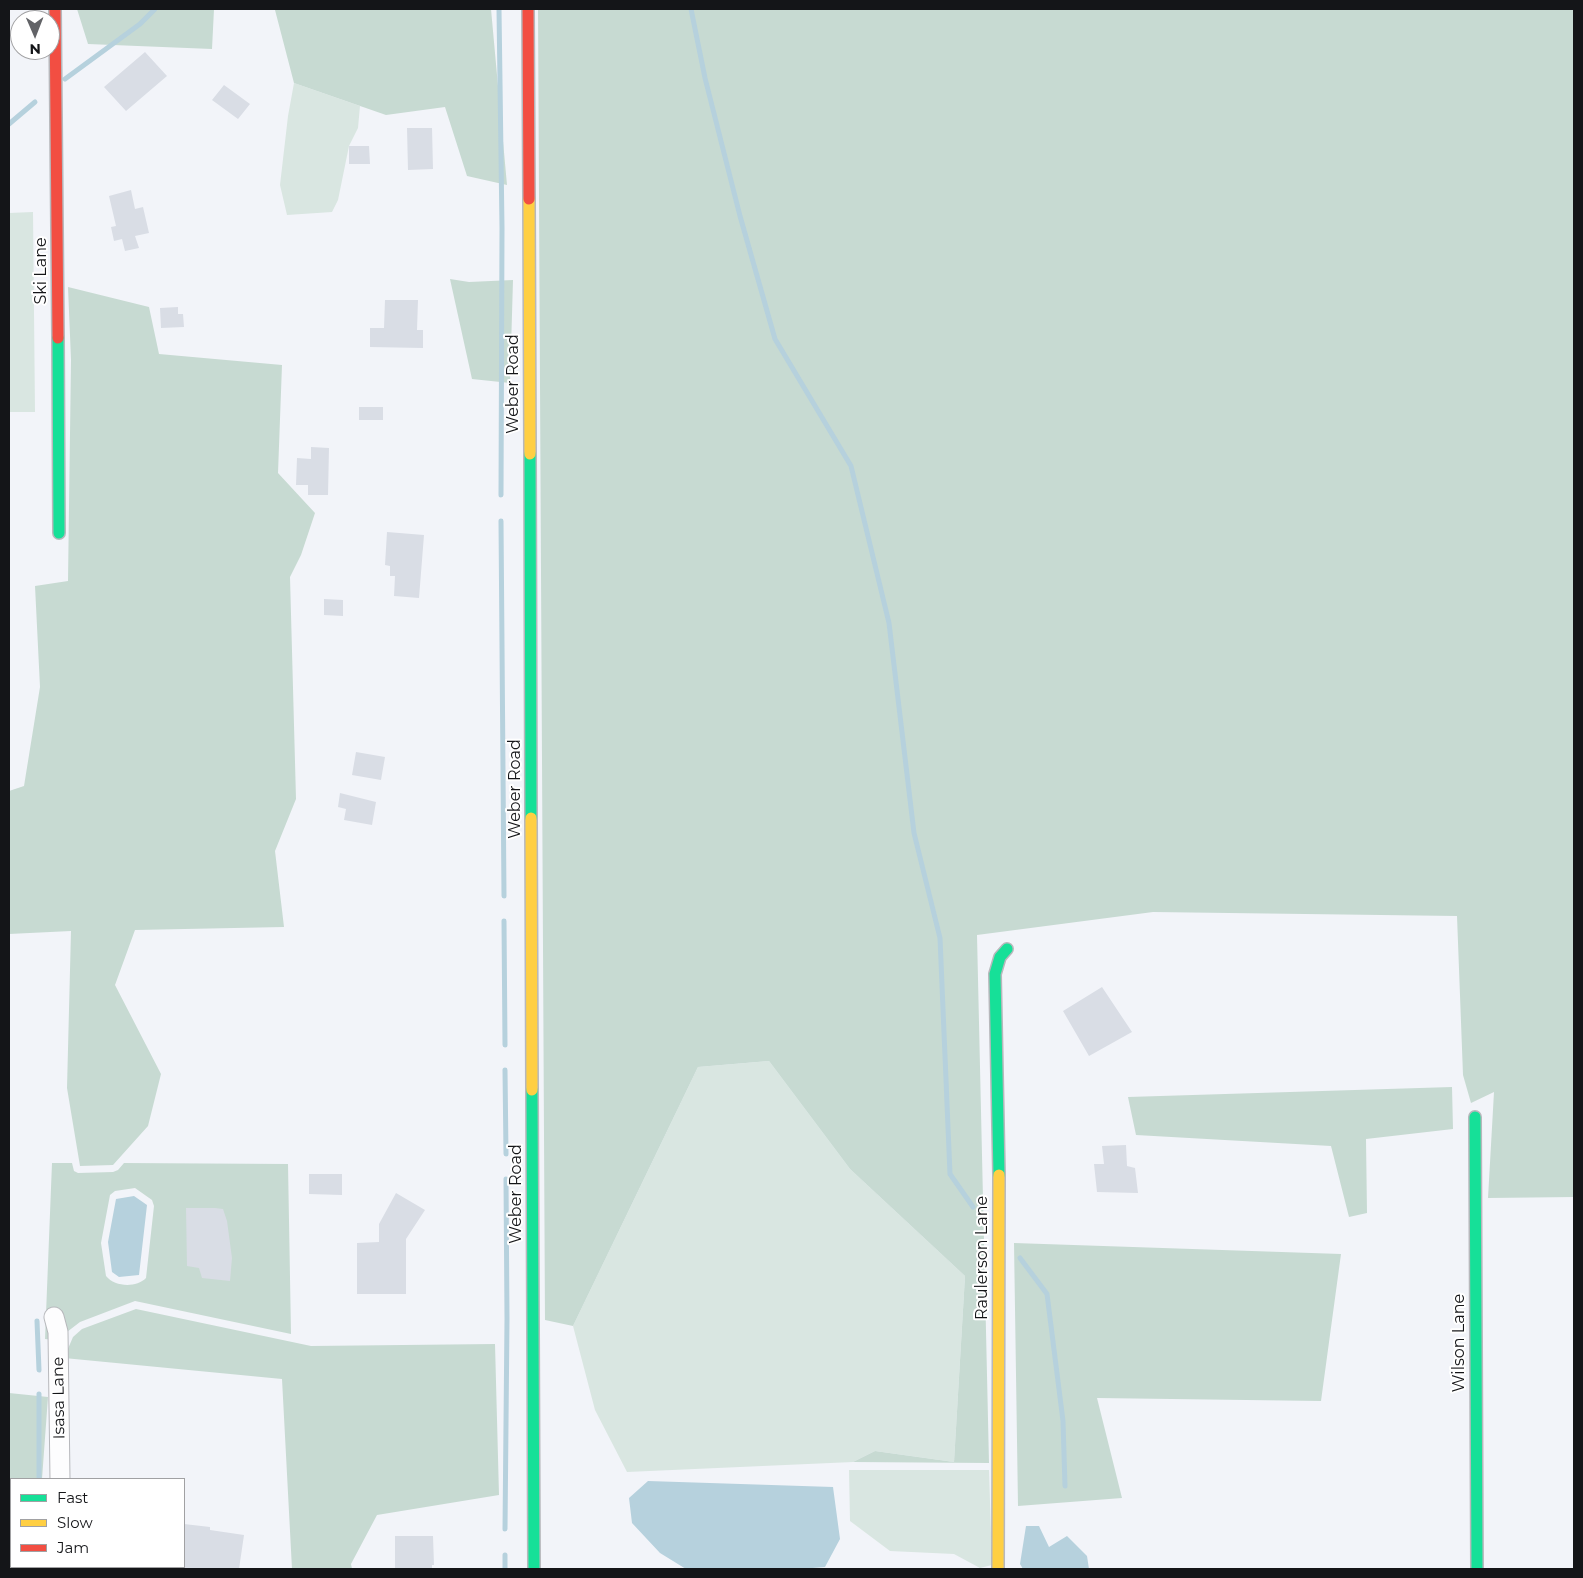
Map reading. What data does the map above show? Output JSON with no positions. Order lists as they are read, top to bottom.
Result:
{
  "streets": {
    "street": [
      "Ski Lane",
      "Weber Road",
      "Raulerson Lane",
      "Wilson Lane",
      "Isasa Lane"
    ]
  },
  "legend": ["Fast", "Slow", "Jam"],
  "north": "bottom"
}
